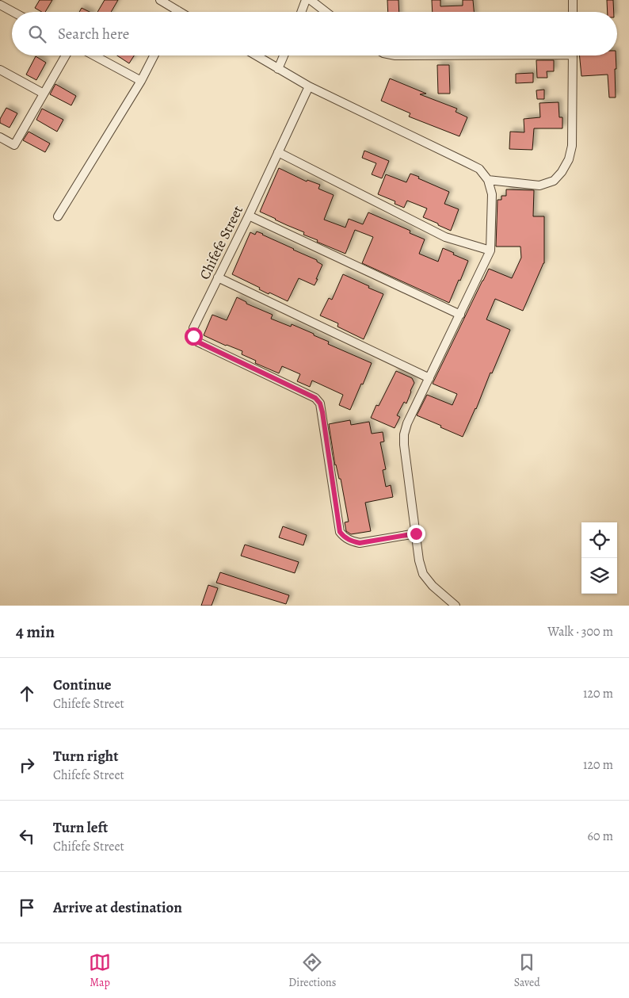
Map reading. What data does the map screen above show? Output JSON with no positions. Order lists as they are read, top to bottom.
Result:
{
  "streets": {
    "street": ["Chifefe Street"]
  },
  "page": {
    "search": "Search here",
    "heading": ["4 min", "Walk · 300 m"],
    "list": [
      ["Continue", "Chifefe Street", "120 m"],
      ["Turn right", "Chifefe Street", "120 m"],
      ["Turn left", "Chifefe Street", "60 m"],
      "Arrive at destination"
    ],
    "nav": ["Map", "Directions", "Saved"]
  }
}
